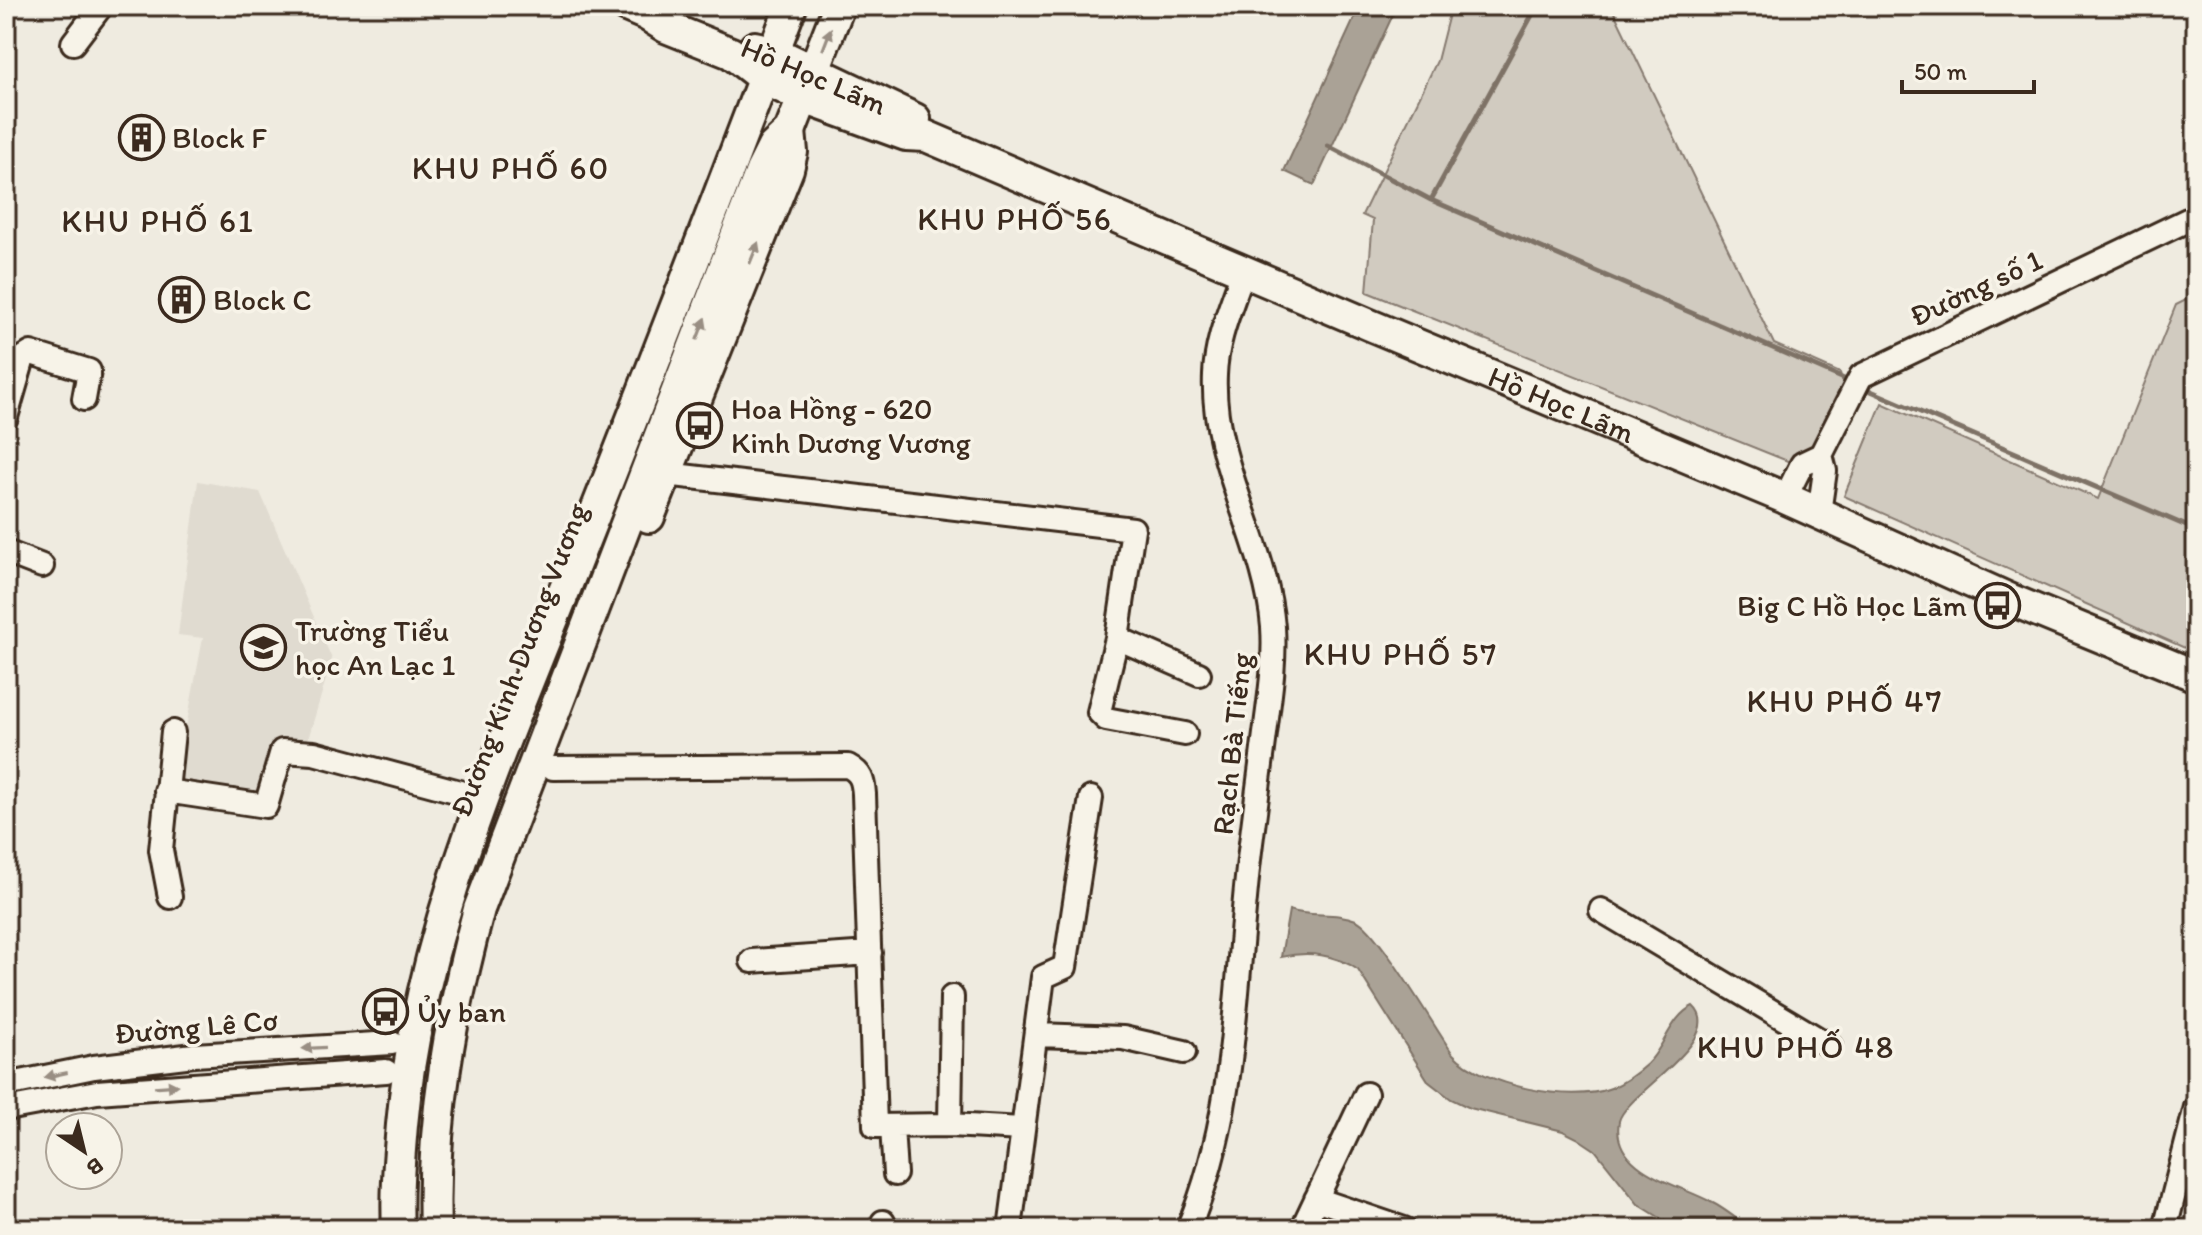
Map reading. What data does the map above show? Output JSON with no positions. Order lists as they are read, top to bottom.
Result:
{
  "streets": {
    "main road": ["Hồ Học Lãm", "Đường Kinh Dương Vương"],
    "street": ["Đường số 1", "Rạch Bà Tiếng", "Đường Lê Cơ"]
  },
  "crossings": [
    ["Hồ Học Lãm", "Đường số 1"],
    ["Hồ Học Lãm", "Đường Kinh Dương Vương"],
    ["Hồ Học Lãm", "Rạch Bà Tiếng"],
    ["Đường Kinh Dương Vương", "Đường Lê Cơ"]
  ],
  "districts": [
    "KHU PHỐ 60",
    "KHU PHỐ 56",
    "KHU PHỐ 61",
    "KHU PHỐ 57",
    "KHU PHỐ 47",
    "KHU PHỐ 48"
  ],
  "places": {
    "building": ["Block F", "Block C"],
    "bus stop": ["Hoa Hồng - 620 Kinh Dương Vương", "Big C Hồ Học Lãm", "Ủy ban"],
    "school or university": ["Trường Tiểu học An Lạc 1"]
  },
  "scale_bar": "50 m",
  "north": "bottom right"
}
